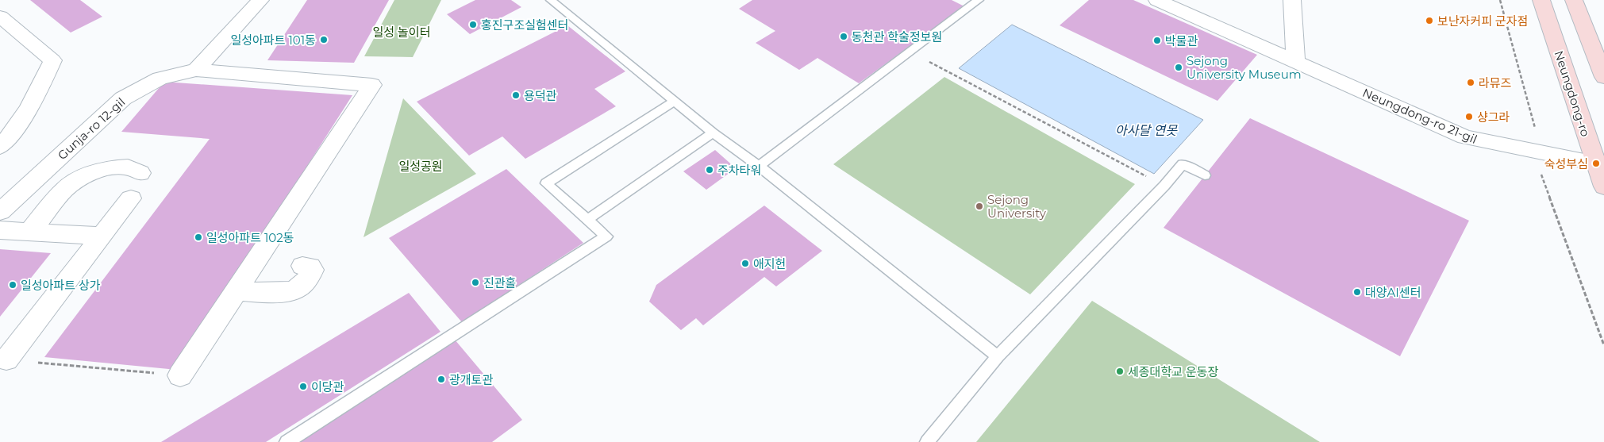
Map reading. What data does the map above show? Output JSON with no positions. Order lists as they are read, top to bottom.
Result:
{
  "streets": {
    "main road": ["Neungdong-ro"],
    "street": ["Neungdong-ro 21-gil", "Gunja-ro 12-gil"]
  },
  "crossings": [
    ["Neungdong-ro", "Neungdong-ro 21-gil"]
  ],
  "water": ["아사달 연못"],
  "parks": ["일성 놀이터", "일성공원"],
  "places": [
    "보난자커피 군자점",
    "홍진구조실험센터",
    "동천관 학술정보원",
    "일성아파트 101동",
    "박물관",
    "Sejong University Museum",
    "라뮤즈",
    "용덕관",
    "샹그라",
    "숙성부심",
    "주차타워",
    "Sejong University",
    "일성아파트 102동",
    "애지헌",
    "진관홀",
    "일성아파트 상가",
    "대양AI센터",
    "세종대학교 운동장",
    "광개토관",
    "이당관"
  ]
}
